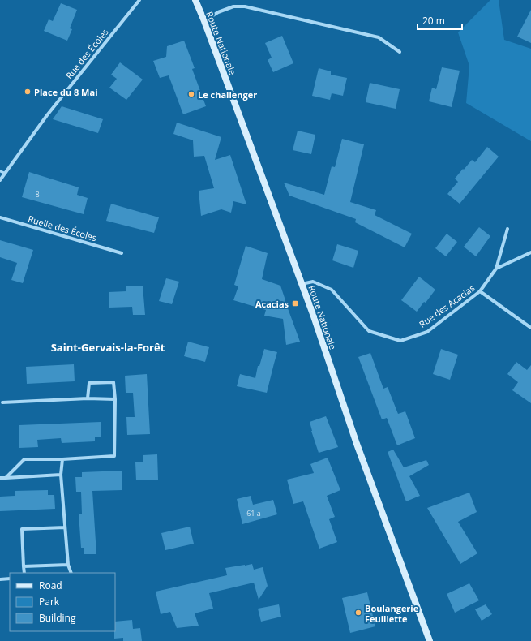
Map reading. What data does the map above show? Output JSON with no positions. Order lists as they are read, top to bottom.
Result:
{
  "streets": {
    "main road": ["Route Nationale"],
    "street": ["Rue des Écoles", "Ruelle des Écoles", "Rue des Acacias"]
  },
  "crossings": [
    ["Route Nationale", "Rue des Acacias"]
  ],
  "districts": ["Saint-Gervais-la-Forêt"],
  "places": {
    "other": ["Place du 8 Mai", "Le challenger", "Boulangerie Feuillette"],
    "transit": ["Acacias"]
  },
  "house_numbers": ["8", "61 a"],
  "legend": ["Road", "Park", "Building"],
  "scale_bar": "20 m"
}
